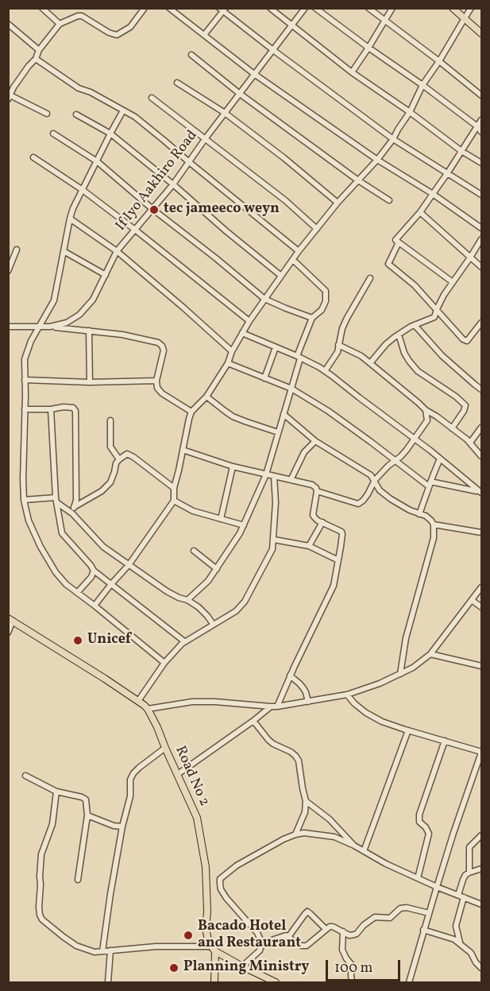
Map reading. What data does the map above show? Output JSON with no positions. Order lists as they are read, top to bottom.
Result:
{
  "streets": {
    "main road": ["Road No 2"],
    "street": ["If Iyo Aakhiro Road"]
  },
  "places": [
    "tec jameeco weyn",
    "Unicef",
    "Bacado Hotel and Restaurant",
    "Planning Ministry"
  ],
  "scale_bar": "100 m"
}
